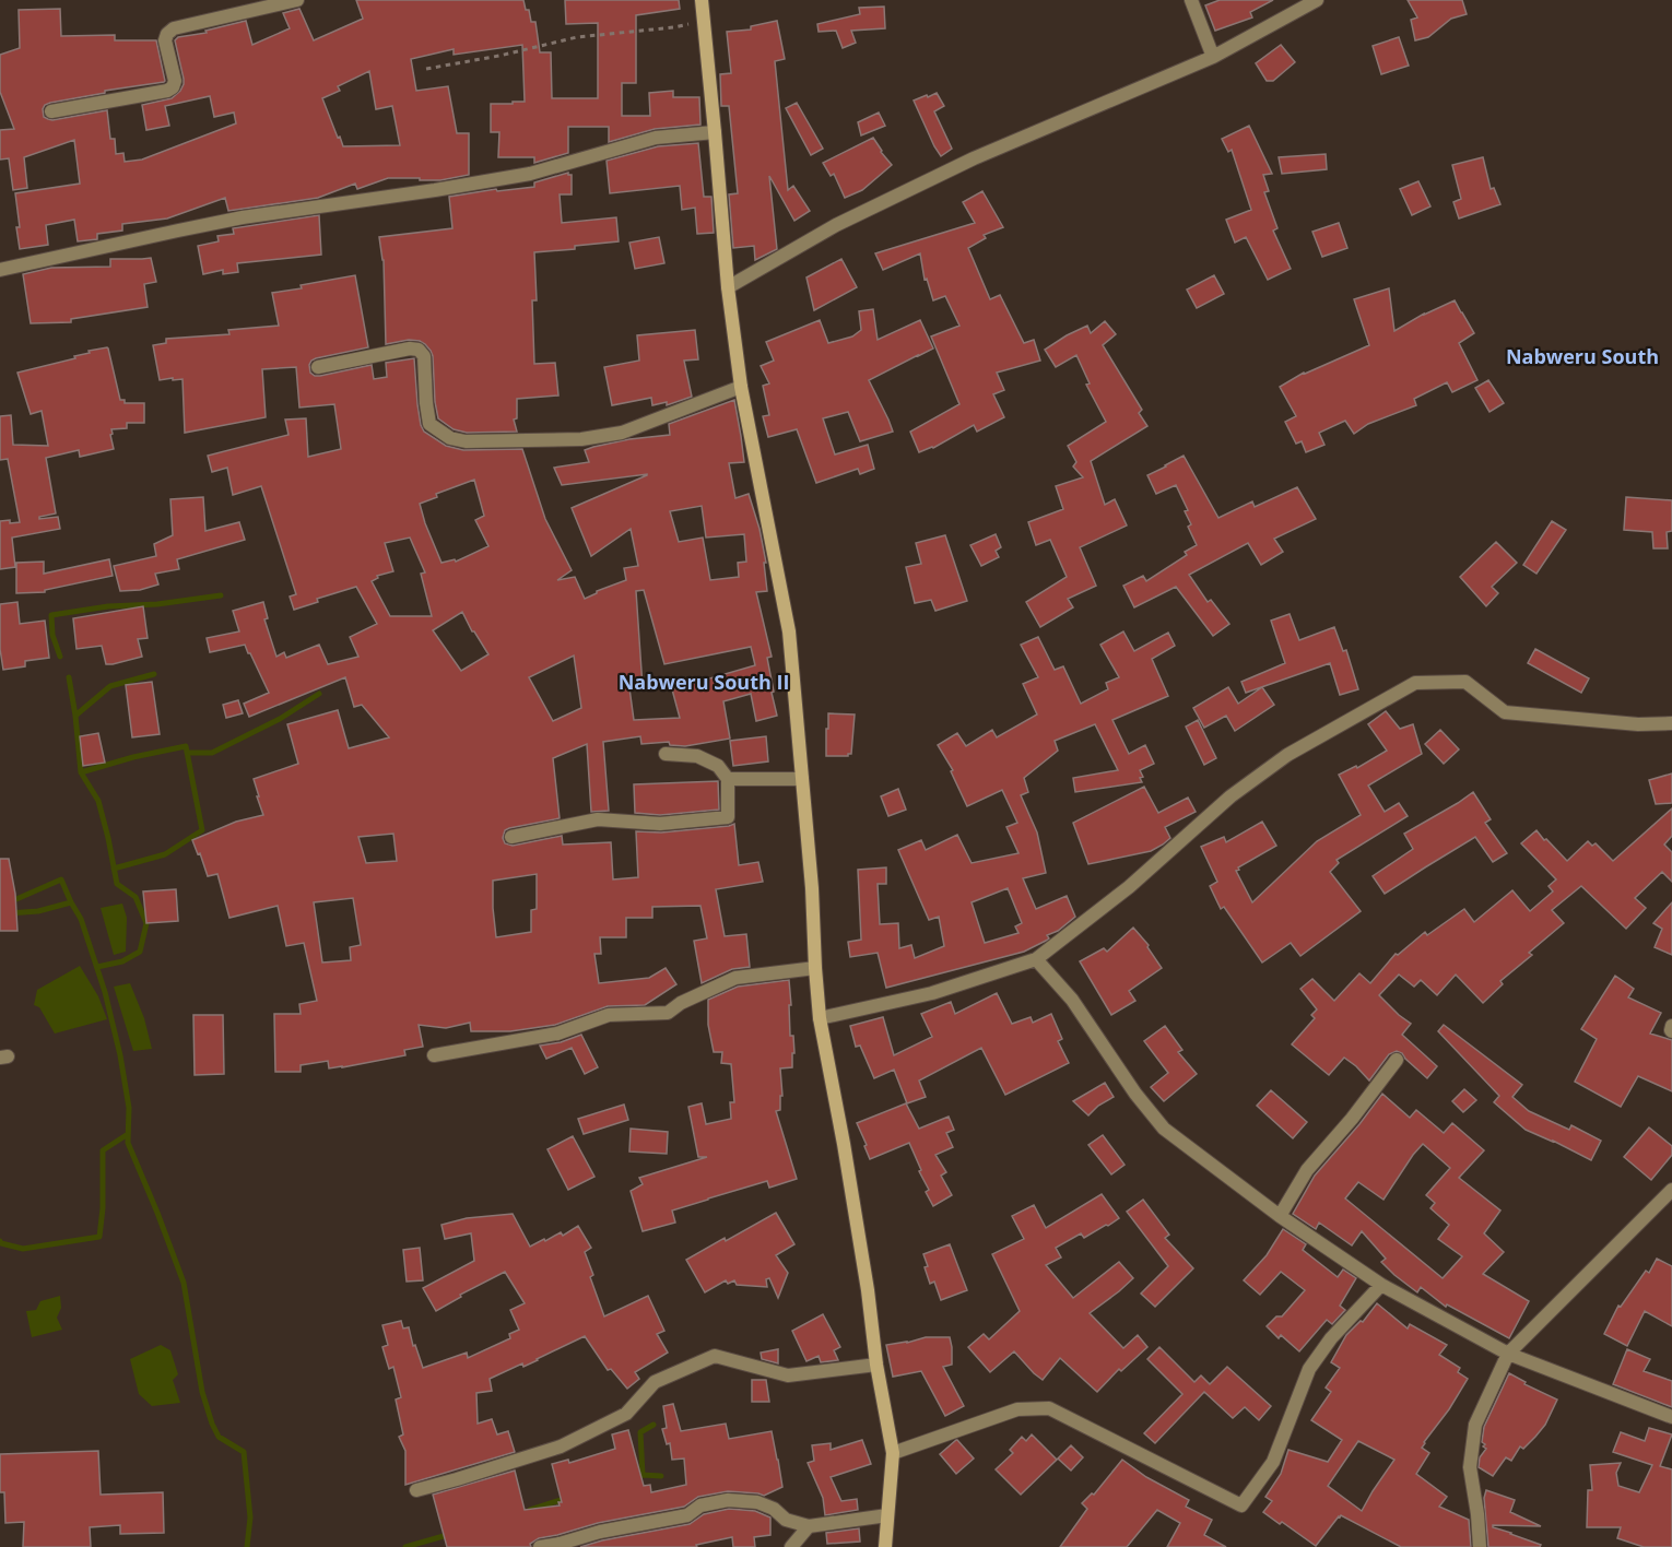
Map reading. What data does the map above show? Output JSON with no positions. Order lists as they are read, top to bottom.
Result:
{
  "districts": ["Nabweru South", "Nabweru South II"]
}
